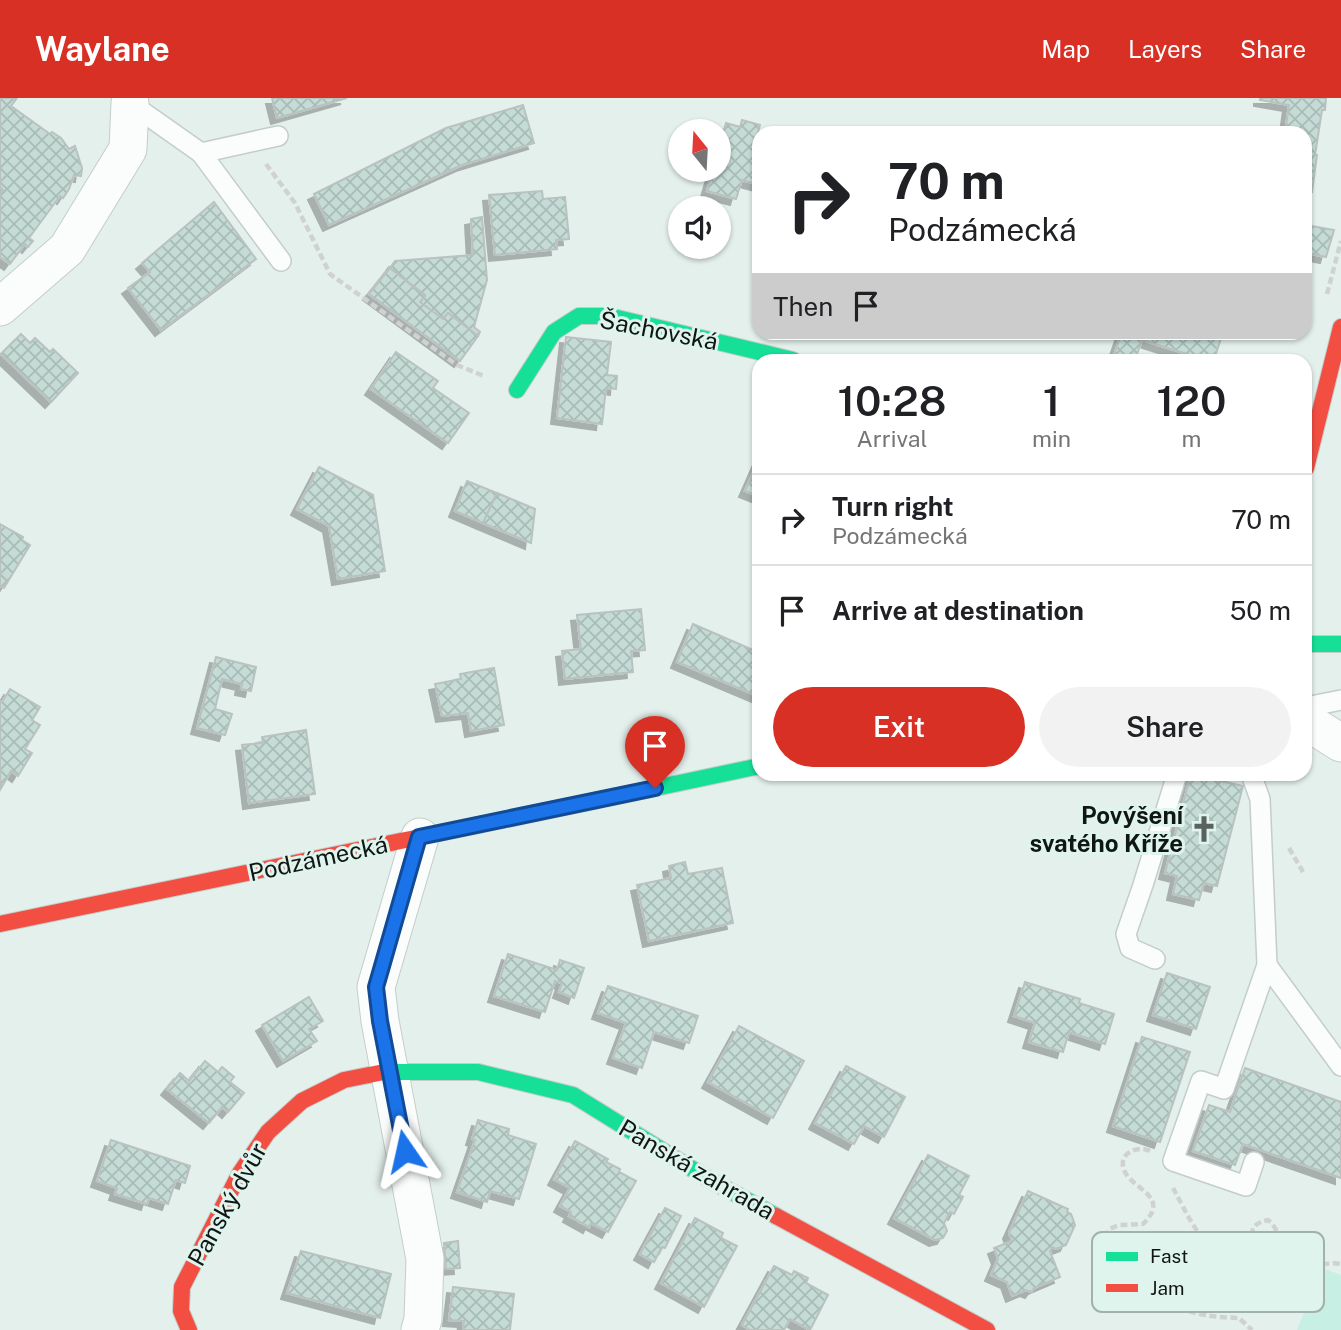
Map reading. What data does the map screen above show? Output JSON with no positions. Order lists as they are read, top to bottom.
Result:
{
  "streets": {
    "street": [
      "Šachovská",
      "Podzámecká",
      "Panská zahrada",
      "Panský dvůr"
    ]
  },
  "crossings": [
    ["Panská zahrada", "Panský dvůr"]
  ],
  "places": {
    "church": ["Povýšení svatého Kříže"]
  },
  "legend": ["Fast", "Jam"],
  "north": "top",
  "page": {
    "header": "Waylane",
    "nav": ["Map", "Layers", "Share"],
    "turn": ["70 m", "Podzámecká"],
    "then": "Then",
    "eta": [
      "10:28",
      "Arrival",
      "1",
      "min",
      "120",
      "m"
    ],
    "list": [
      {
        "name": "Turn right",
        "note": "Podzámecká",
        "value": "70 m"
      },
      {
        "name": "Arrive at destination",
        "value": "50 m"
      }
    ],
    "buttons": ["Exit", "Share"]
  }
}
